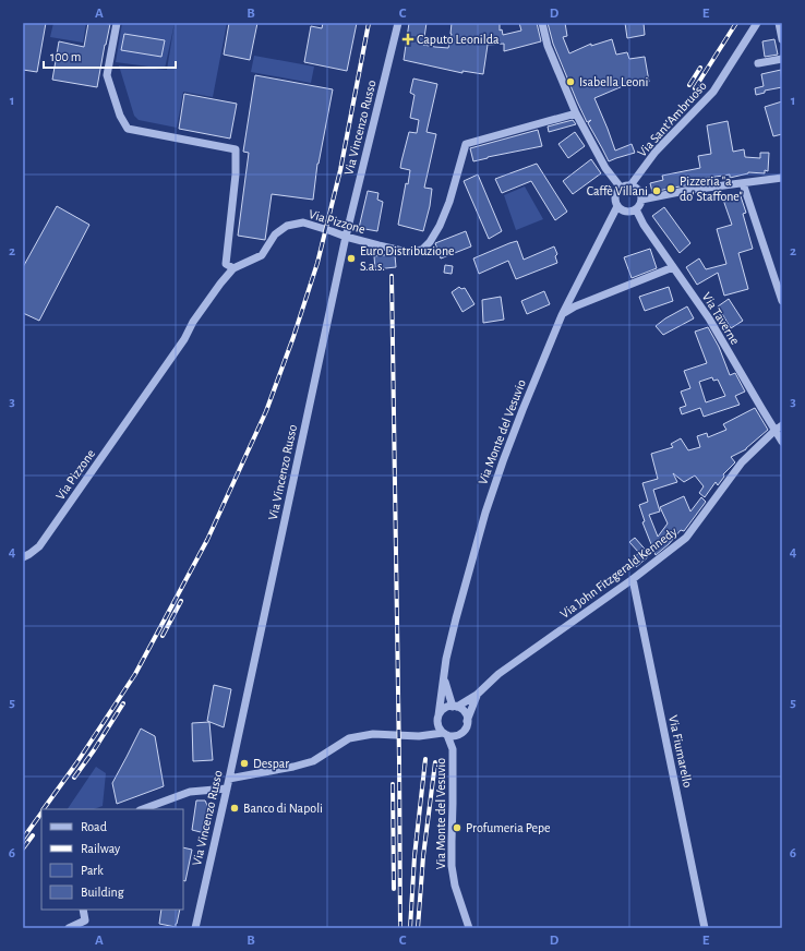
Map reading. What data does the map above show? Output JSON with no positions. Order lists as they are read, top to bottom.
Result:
{
  "streets": {
    "street": [
      "Via Sant'Ambruoso",
      "Via Vincenzo Russo",
      "Via Pizzone",
      "Via Taverne",
      "Via Monte del Vesuvio",
      "Via John Fitzgerald Kennedy",
      "Via Fiumarello"
    ]
  },
  "crossings": [
    ["Via Sant'Ambruoso", "Via Taverne"],
    ["Via Sant'Ambruoso", "Via Monte del Vesuvio"],
    ["Via Vincenzo Russo", "Via Pizzone"],
    ["Via Taverne", "Via Monte del Vesuvio"],
    ["Via Taverne", "Via John Fitzgerald Kennedy"],
    ["Via Monte del Vesuvio", "Via John Fitzgerald Kennedy"],
    ["Via John Fitzgerald Kennedy", "Via Fiumarello"]
  ],
  "places": {
    "health": ["Caputo Leonilda"],
    "other": [
      "Isabella Leoni",
      "Pizzeria \"a do' Staffone\"",
      "Caffè Villani",
      "Euro Distribuzione S.a.s.",
      "Despar",
      "Banco di Napoli",
      "Profumeria Pepe"
    ]
  },
  "legend": [
    "Road",
    "Railway",
    "Park",
    "Building"
  ],
  "scale_bar": "100 m",
  "grid": {
    "columns": [
      "A",
      "B",
      "C",
      "D",
      "E"
    ],
    "rows": [
      "1",
      "2",
      "3",
      "4",
      "5",
      "6"
    ]
  }
}
